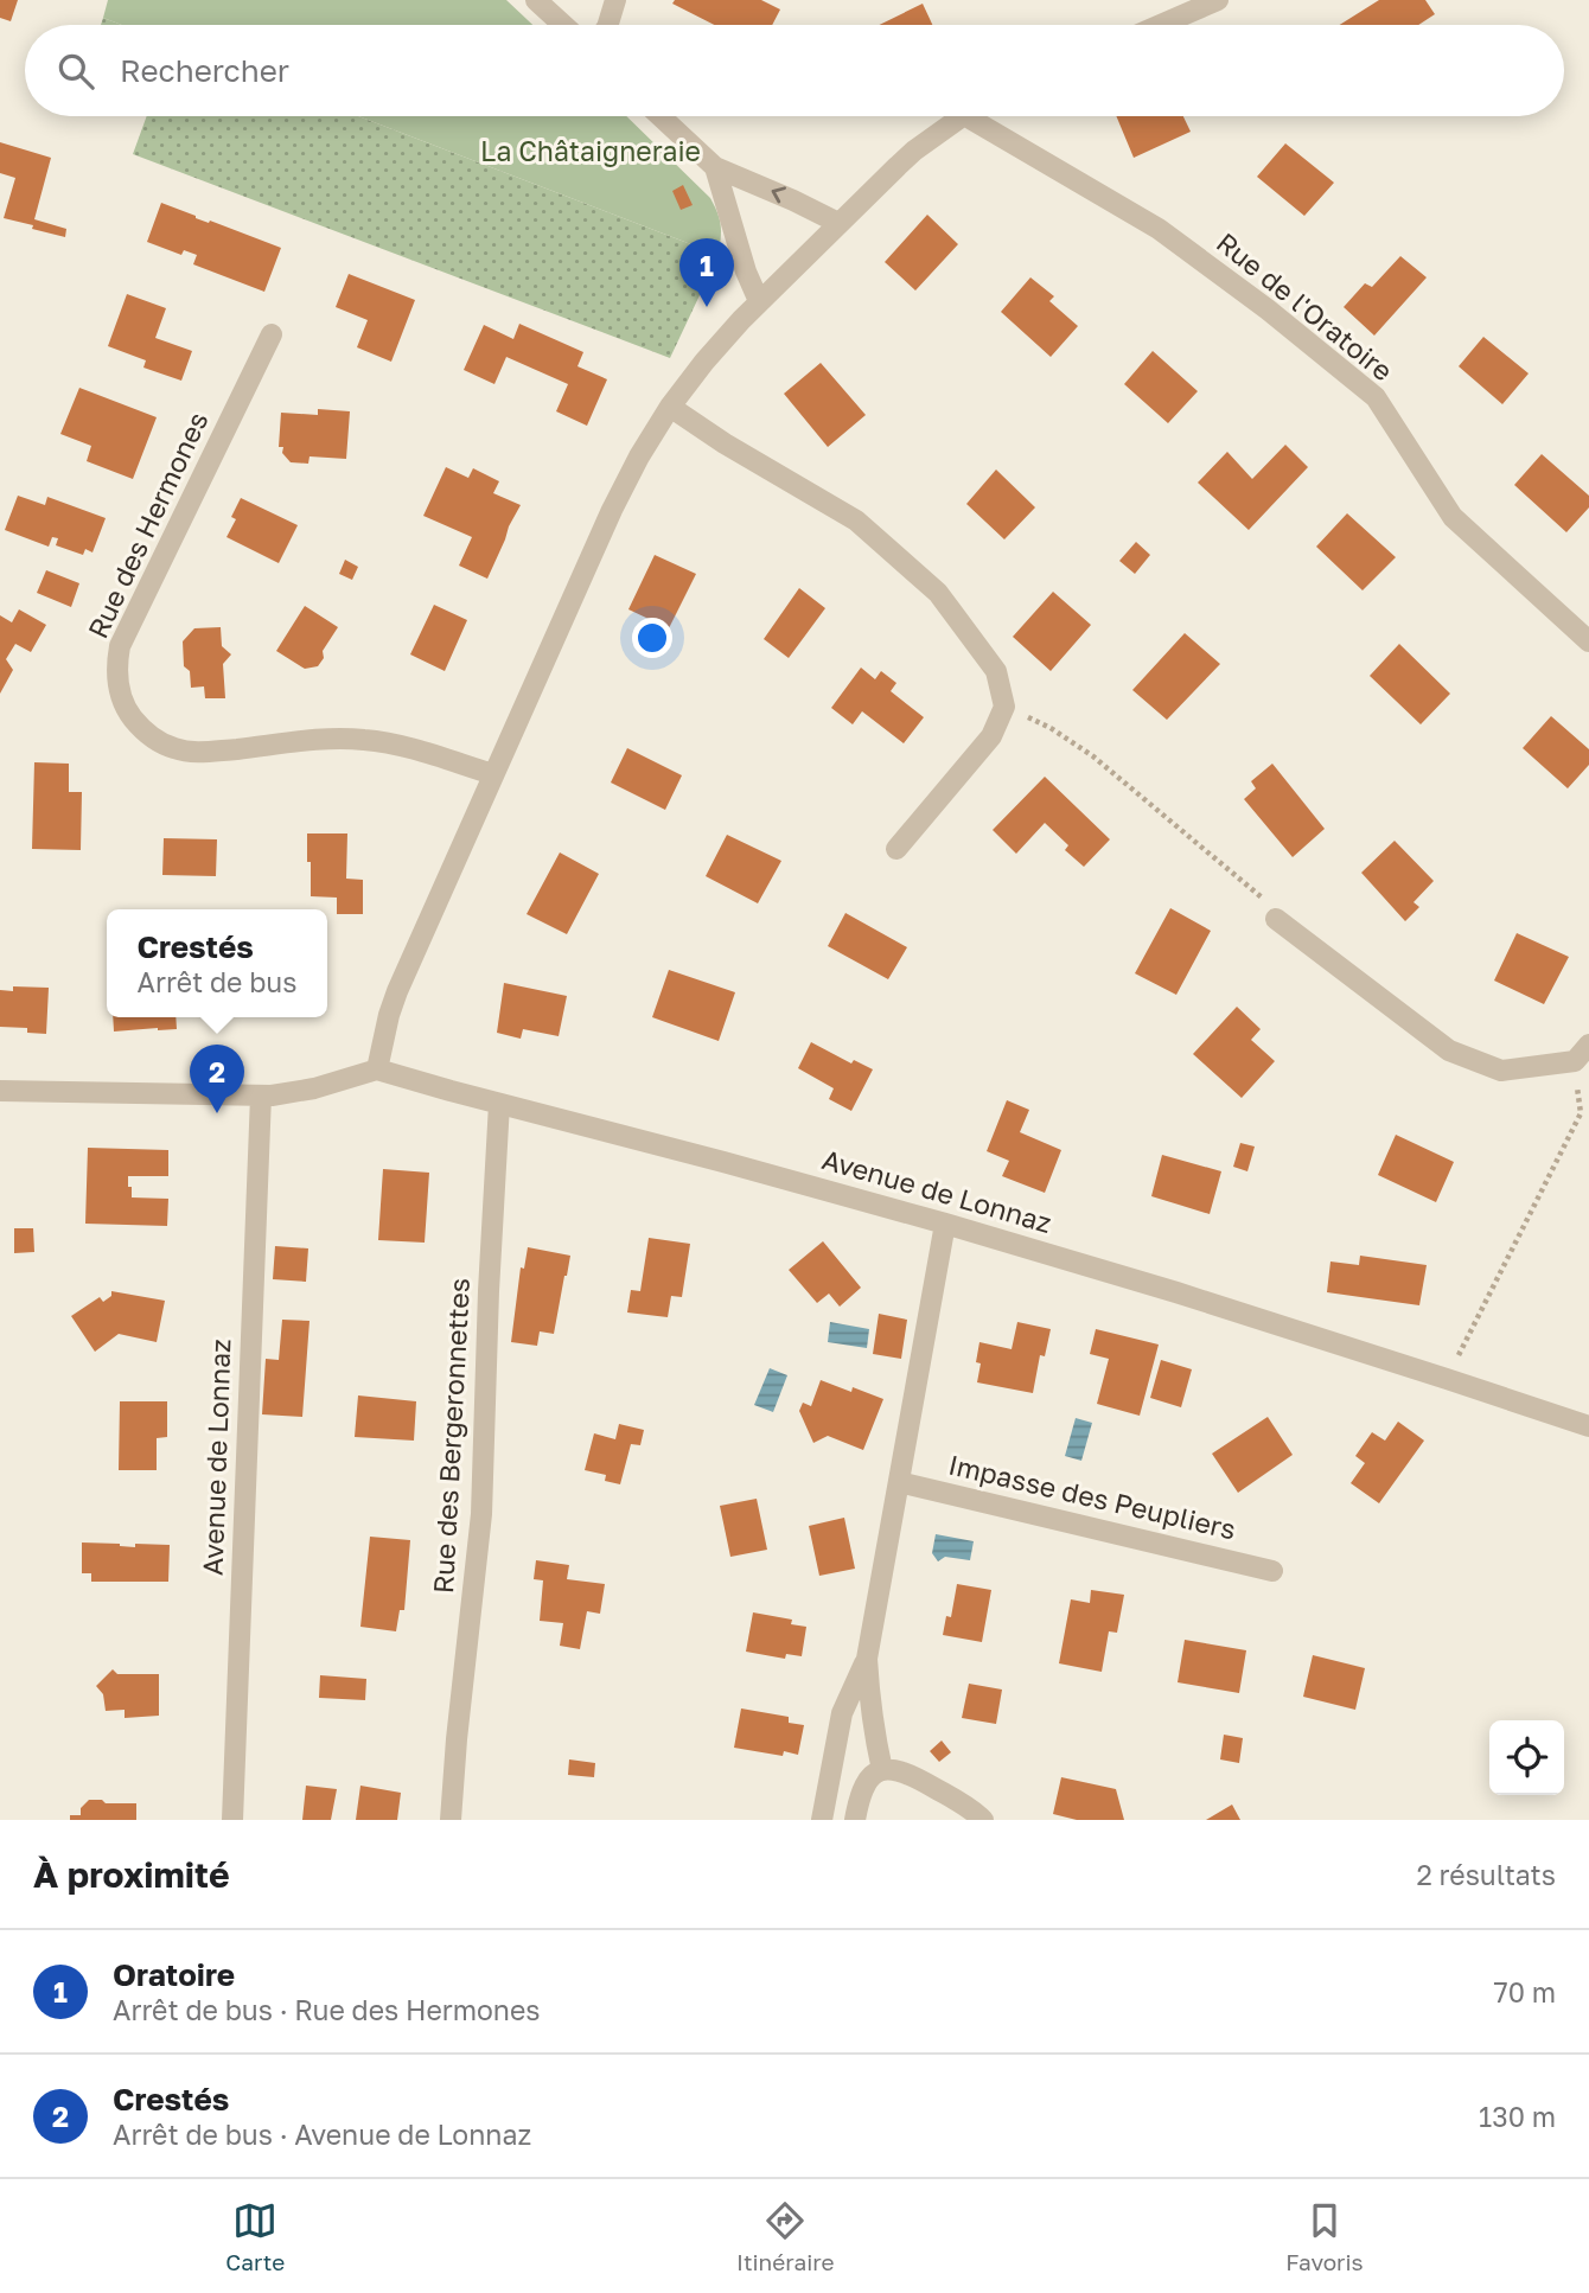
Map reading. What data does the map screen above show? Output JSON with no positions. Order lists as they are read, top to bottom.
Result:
{
  "streets": {
    "street": [
      "Rue de l'Oratoire",
      "Rue des Hermones",
      "Avenue de Lonnaz",
      "Rue des Bergeronnettes",
      "Impasse des Peupliers"
    ]
  },
  "crossings": [
    ["Avenue de Lonnaz", "Rue des Bergeronnettes"]
  ],
  "parks": ["La Châtaigneraie"],
  "page": {
    "search": "Rechercher",
    "pins": ["1", "2"],
    "popup": ["Crestés", "Arrêt de bus"],
    "heading": ["À proximité", "2 résultats"],
    "list": [
      {
        "mark": "1",
        "name": "Oratoire",
        "note": "Arrêt de bus · Rue des Hermones",
        "value": "70 m"
      },
      {
        "mark": "2",
        "name": "Crestés",
        "note": "Arrêt de bus · Avenue de Lonnaz",
        "value": "130 m"
      }
    ],
    "nav": ["Carte", "Itinéraire", "Favoris"]
  }
}
